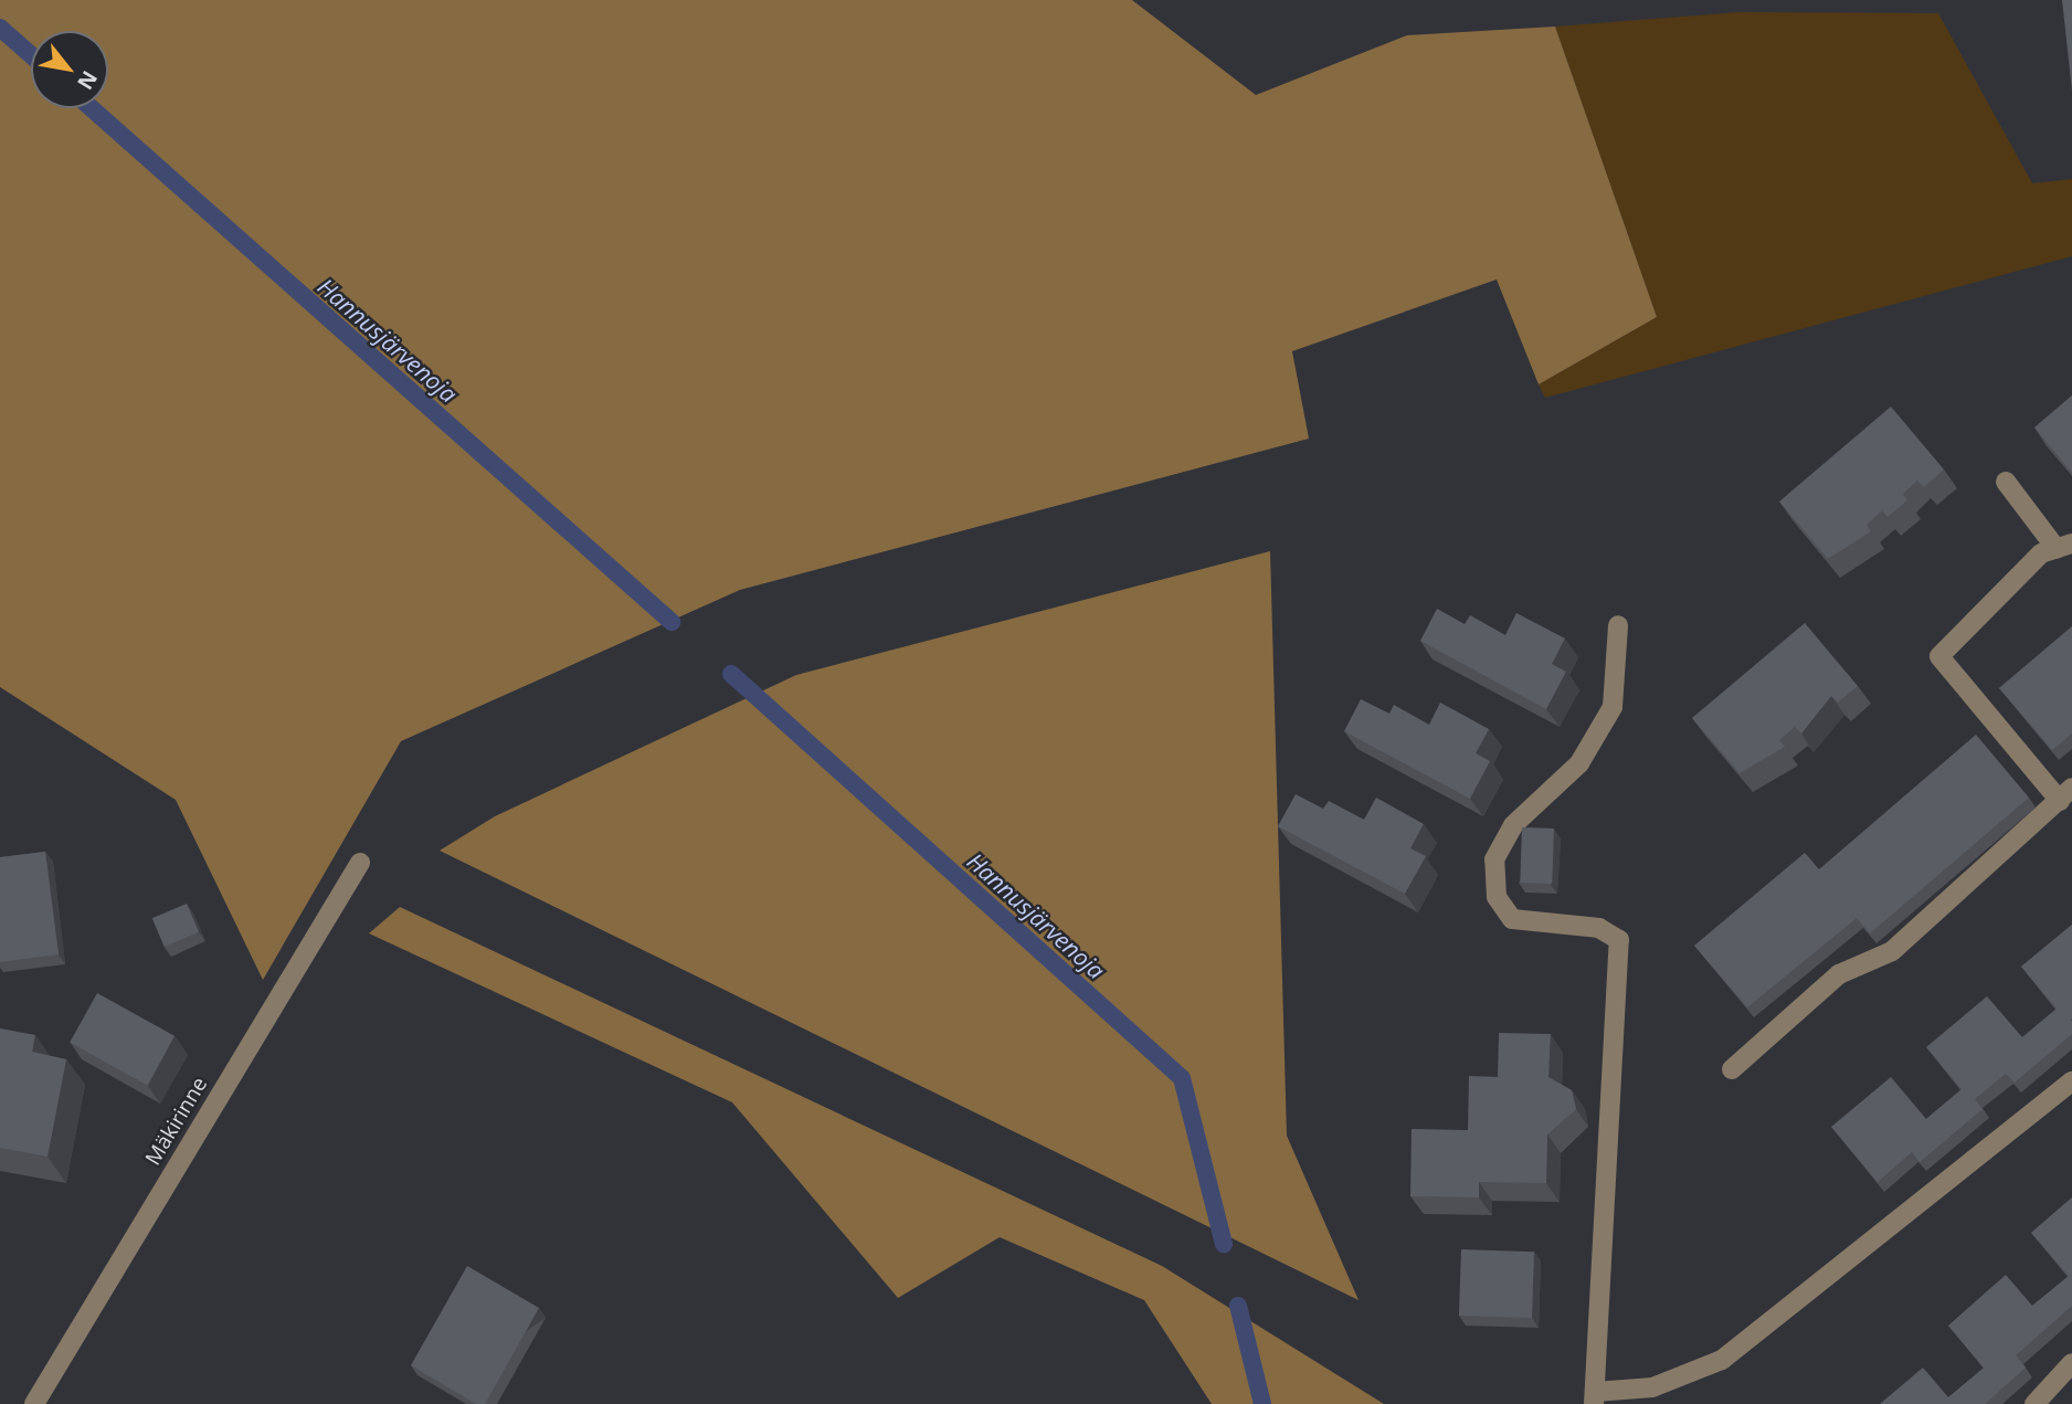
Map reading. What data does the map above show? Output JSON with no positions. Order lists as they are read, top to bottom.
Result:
{
  "streets": {
    "street": ["Mäkirinne"]
  },
  "water": ["Hannusjärvenoja"],
  "north": "bottom right"
}
